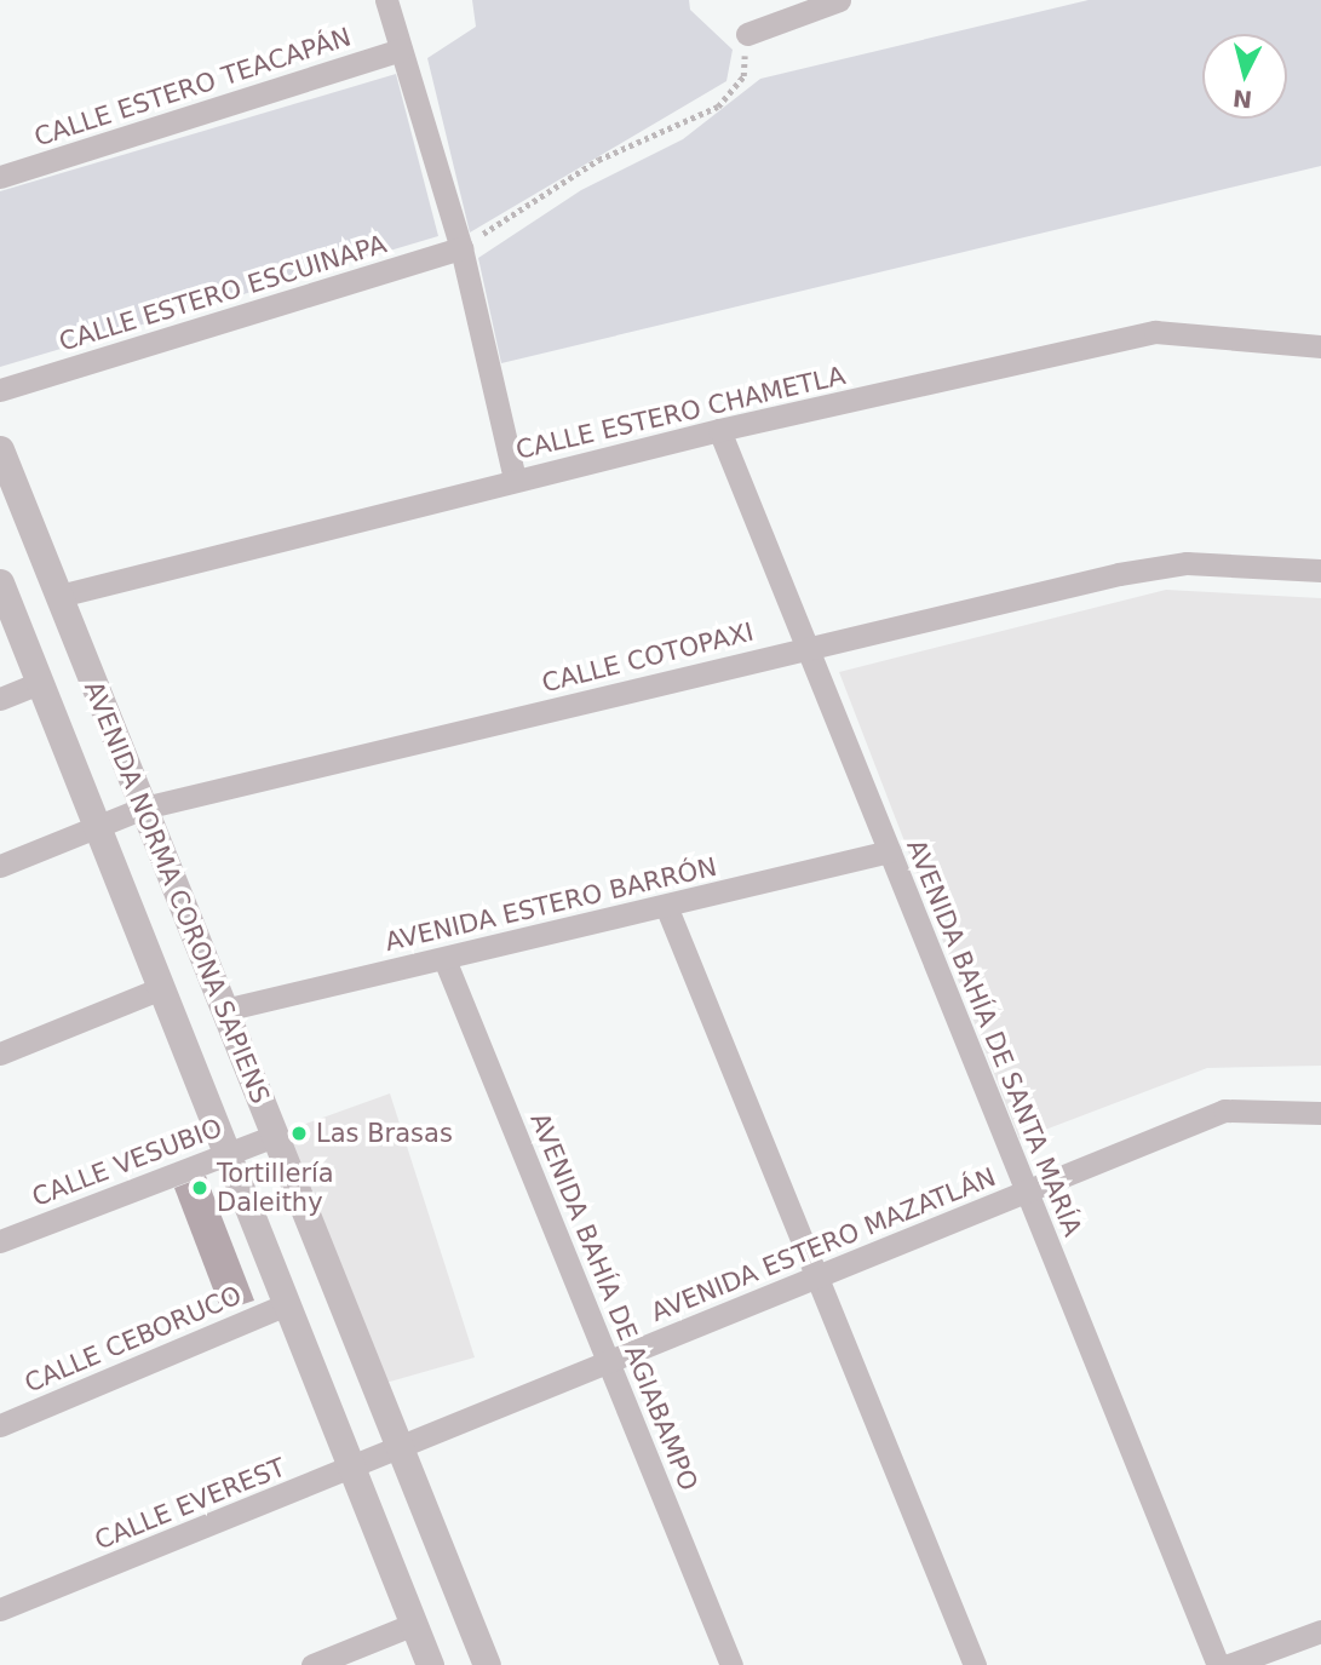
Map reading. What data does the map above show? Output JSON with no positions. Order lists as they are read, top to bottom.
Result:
{
  "streets": {
    "street": [
      "CALLE ESTERO TEACAPÁN",
      "CALLE ESTERO ESCUINAPA",
      "CALLE ESTERO CHAMETLA",
      "CALLE COTOPAXI",
      "AVENIDA NORMA CORONA SAPIENS",
      "AVENIDA ESTERO BARRÓN",
      "AVENIDA BAHÍA DE SANTA MARÍA",
      "CALLE VESUBIO",
      "AVENIDA ESTERO MAZATLÁN",
      "AVENIDA BAHÍA DE AGIABAMPO",
      "CALLE CEBORUCO",
      "CALLE EVEREST"
    ]
  },
  "crossings": [
    ["CALLE ESTERO CHAMETLA", "AVENIDA NORMA CORONA SAPIENS"],
    ["CALLE ESTERO CHAMETLA", "AVENIDA BAHÍA DE SANTA MARÍA"],
    ["CALLE COTOPAXI", "AVENIDA NORMA CORONA SAPIENS"],
    ["CALLE COTOPAXI", "AVENIDA BAHÍA DE SANTA MARÍA"],
    ["AVENIDA NORMA CORONA SAPIENS", "AVENIDA ESTERO BARRÓN"],
    ["AVENIDA NORMA CORONA SAPIENS", "CALLE VESUBIO"],
    ["AVENIDA NORMA CORONA SAPIENS", "AVENIDA ESTERO MAZATLÁN"],
    ["AVENIDA NORMA CORONA SAPIENS", "CALLE CEBORUCO"],
    ["AVENIDA NORMA CORONA SAPIENS", "CALLE EVEREST"],
    ["AVENIDA ESTERO BARRÓN", "AVENIDA BAHÍA DE SANTA MARÍA"],
    ["AVENIDA ESTERO BARRÓN", "AVENIDA BAHÍA DE AGIABAMPO"],
    ["AVENIDA BAHÍA DE SANTA MARÍA", "AVENIDA ESTERO MAZATLÁN"],
    ["AVENIDA ESTERO MAZATLÁN", "AVENIDA BAHÍA DE AGIABAMPO"],
    ["AVENIDA ESTERO MAZATLÁN", "CALLE EVEREST"]
  ],
  "places": ["Las Brasas", "Tortillería Daleithy"],
  "north": "bottom"
}
